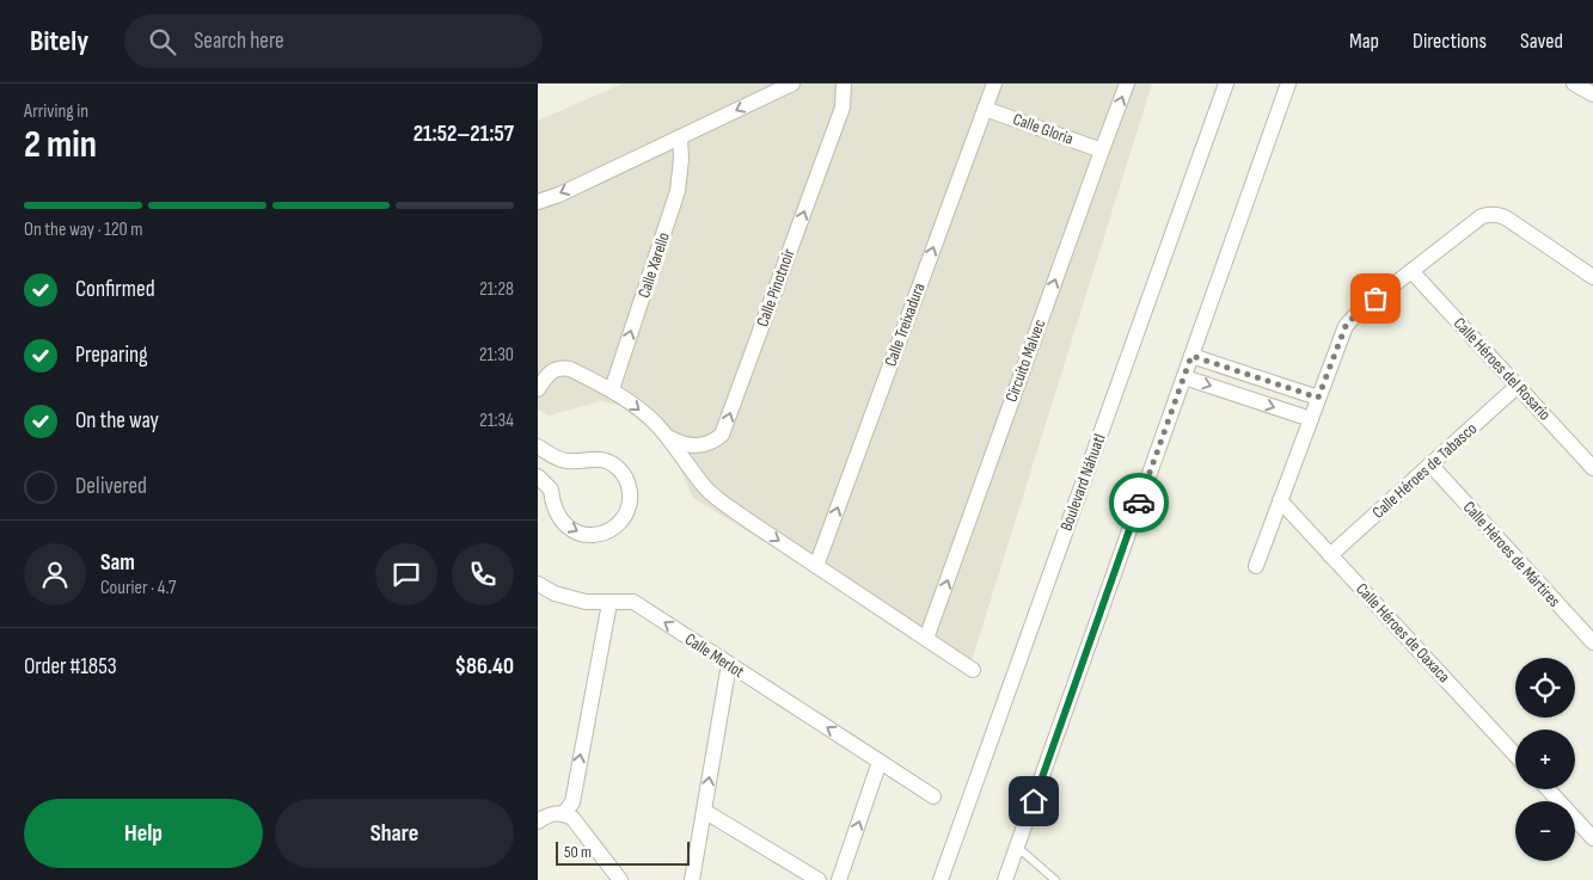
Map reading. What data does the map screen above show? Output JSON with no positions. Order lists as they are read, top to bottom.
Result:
{
  "streets": {
    "street": [
      "Calle Gloria",
      "Calle Xarello",
      "Calle Pinotnoir",
      "Calle Treixadura",
      "Circuito Malvec",
      "Calle Héroes del Rosario",
      "Calle Héroes de Tabasco",
      "Boulevard Náhuatl",
      "Calle Héroes de Mártires",
      "Calle Héroes de Oaxaca",
      "Calle Merlot"
    ]
  },
  "crossings": [
    ["Calle Gloria", "Calle Treixadura"],
    ["Calle Gloria", "Circuito Malvec"],
    ["Calle Héroes del Rosario", "Calle Héroes de Tabasco"],
    ["Calle Héroes de Tabasco", "Calle Héroes de Mártires"],
    ["Calle Héroes de Tabasco", "Calle Héroes de Oaxaca"]
  ],
  "one_way": [
    "Calle Xarello",
    "Calle Pinotnoir",
    "Calle Treixadura",
    "Circuito Malvec"
  ],
  "scale_bar": "50 m",
  "page": {
    "header": "Bitely",
    "search": "Search here",
    "nav": ["Map", "Directions", "Saved"],
    "heading": ["2 min", "Arriving in", "21:52–21:57"],
    "panel": [
      "Sam",
      "Courier · 4.7",
      "Order #1853",
      "$86.40"
    ],
    "bar": "On the way · 120 m",
    "list": [
      ["Confirmed", "21:28"],
      ["Preparing", "21:30"],
      ["On the way", "21:34"],
      "Delivered"
    ],
    "map_buttons": ["+", "−"],
    "buttons": ["Help", "Share"],
    "scale": "50 m"
  }
}
